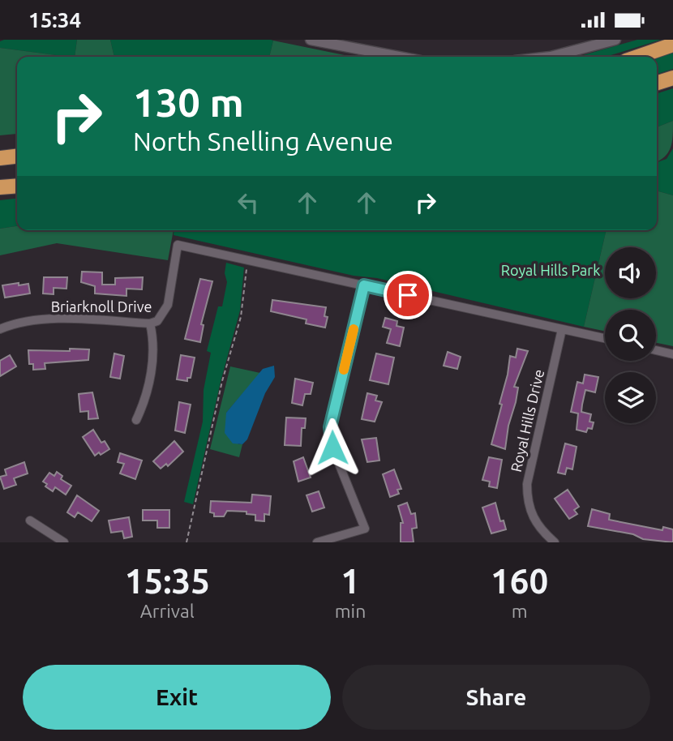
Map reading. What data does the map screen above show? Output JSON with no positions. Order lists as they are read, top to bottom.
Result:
{
  "streets": {
    "street": ["Briarknoll Drive", "Royal Hills Drive"]
  },
  "parks": ["Royal Hills Park"],
  "page": {
    "status": "15:34",
    "turn": ["130 m", "North Snelling Avenue"],
    "eta": [
      "15:35",
      "Arrival",
      "1",
      "min",
      "160",
      "m"
    ],
    "buttons": ["Exit", "Share"]
  }
}
